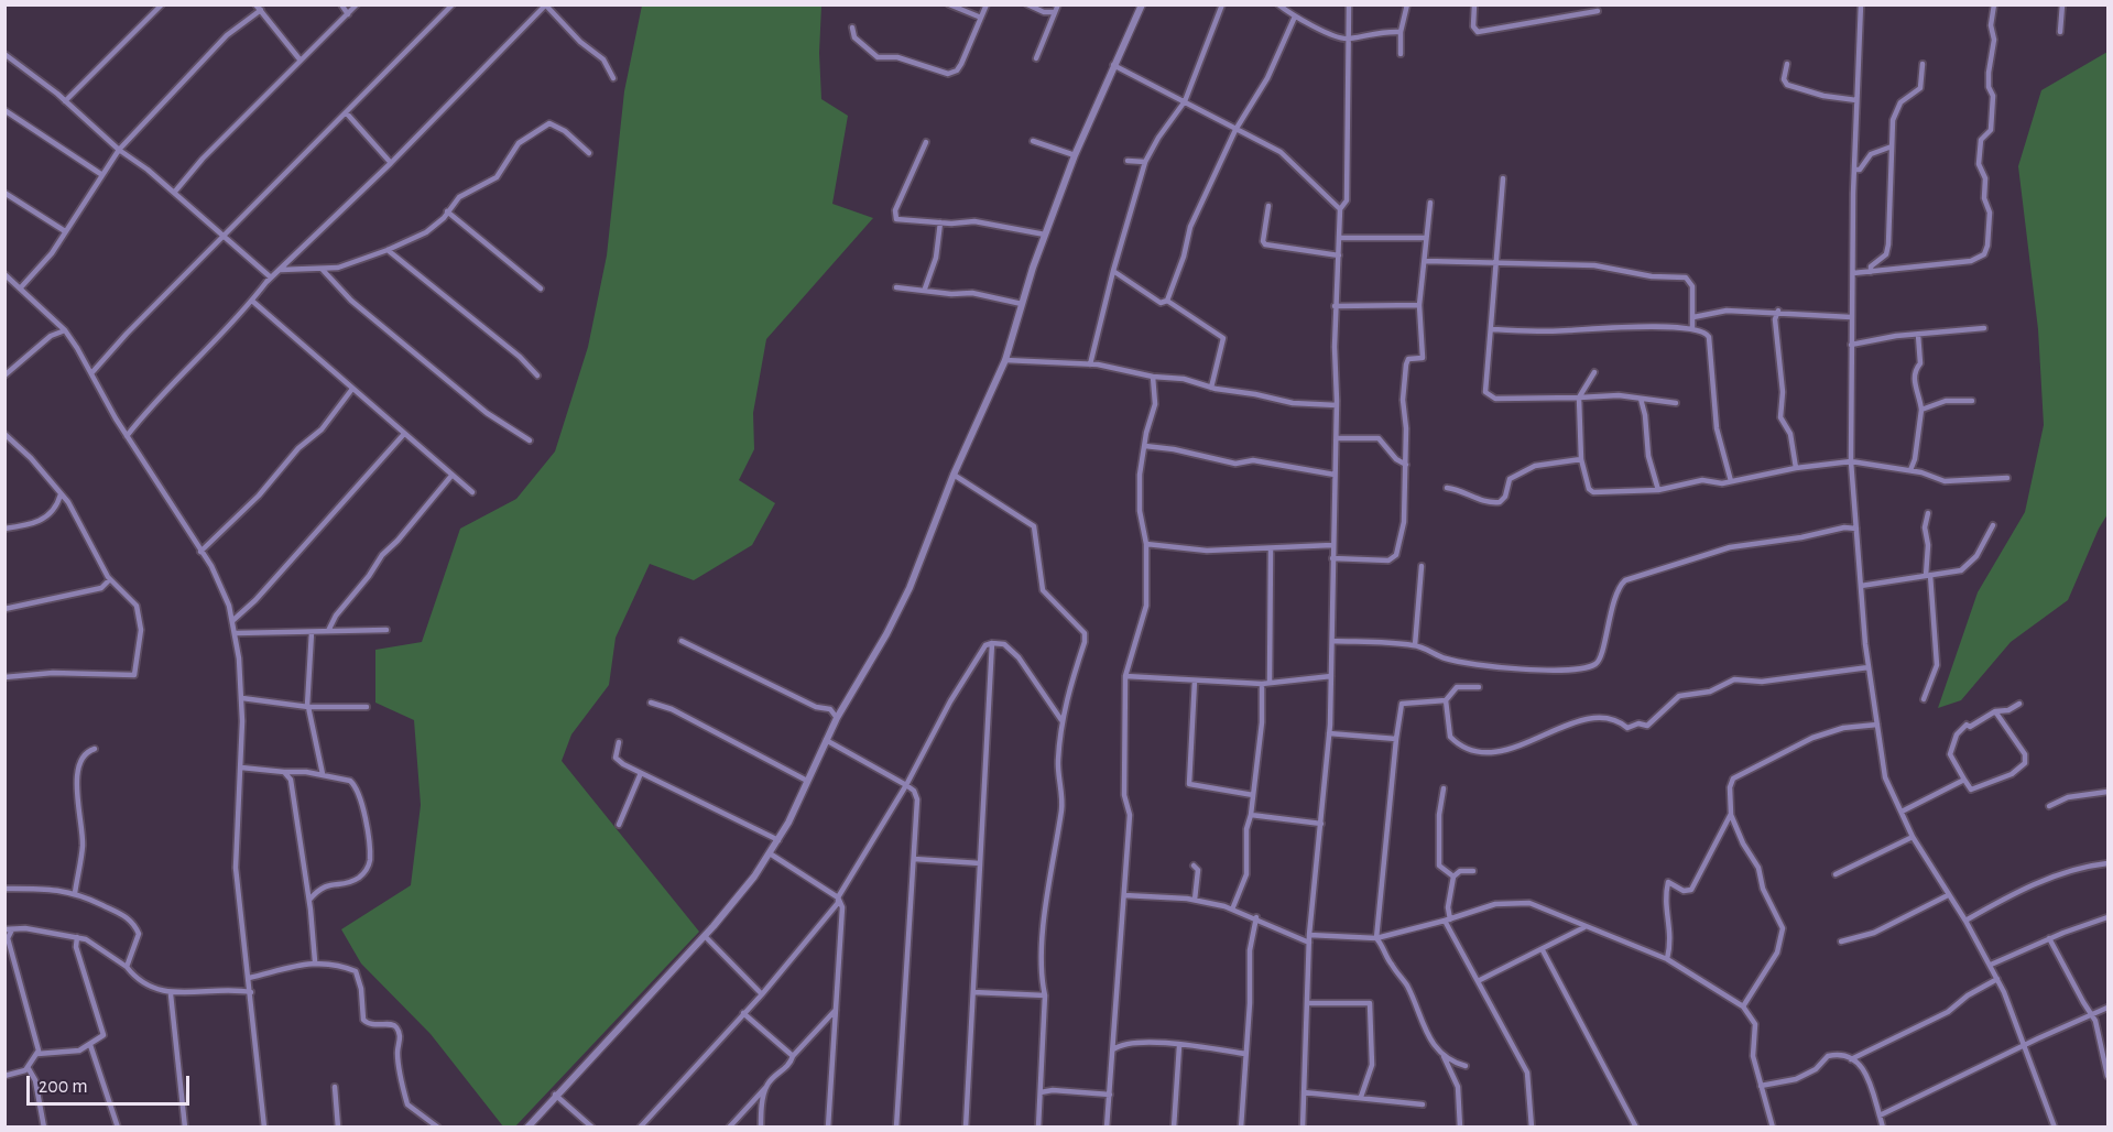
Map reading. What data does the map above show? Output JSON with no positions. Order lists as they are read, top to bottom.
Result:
{
  "scale_bar": "200 m"
}
